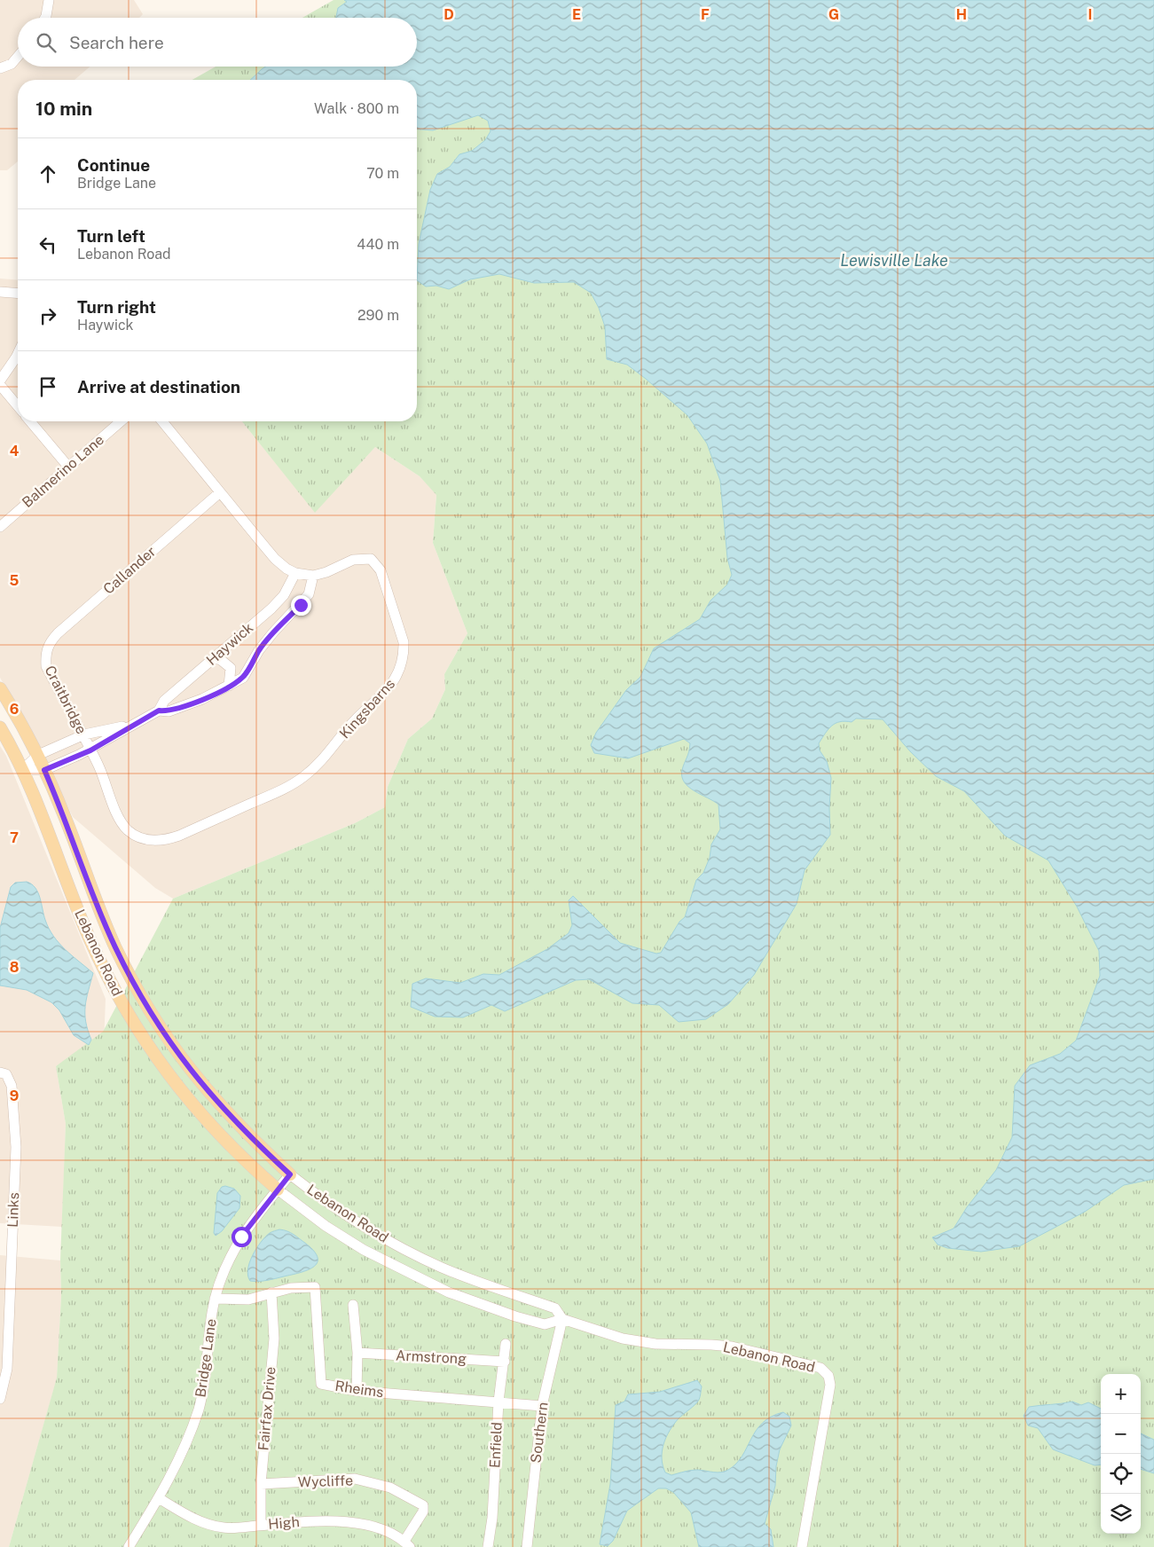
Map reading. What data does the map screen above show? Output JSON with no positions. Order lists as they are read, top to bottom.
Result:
{
  "streets": {
    "main road": ["Lebanon Road"],
    "street": [
      "Balmerino Lane",
      "Callander",
      "Haywick",
      "Craitbridge",
      "Kingsbarns",
      "Links",
      "Armstrong",
      "Bridge Lane",
      "Rheims",
      "Fairfax Drive",
      "Southern",
      "Enfield",
      "Wycliffe",
      "High"
    ]
  },
  "crossings": [
    ["Callander", "Craitbridge"],
    ["Callander", "Kingsbarns"],
    ["Haywick", "Craitbridge"],
    ["Haywick", "Kingsbarns"],
    ["Haywick", "Lebanon Road"],
    ["Craitbridge", "Kingsbarns"],
    ["Lebanon Road", "Bridge Lane"],
    ["Lebanon Road", "Southern"],
    ["Armstrong", "Enfield"],
    ["Bridge Lane", "Rheims"],
    ["Bridge Lane", "High"],
    ["Rheims", "Fairfax Drive"],
    ["Rheims", "Southern"],
    ["Rheims", "Enfield"],
    ["Fairfax Drive", "Wycliffe"],
    ["Fairfax Drive", "High"],
    ["Wycliffe", "High"]
  ],
  "water": ["Lewisville Lake"],
  "page": {
    "search": "Search here",
    "heading": ["10 min", "Walk · 800 m"],
    "list": [
      ["Continue", "Bridge Lane", "70 m"],
      ["Turn left", "Lebanon Road", "440 m"],
      ["Turn right", "Haywick", "290 m"],
      "Arrive at destination"
    ],
    "map_buttons": ["+", "−"]
  },
  "grid": {
    "columns": [
      "D",
      "E",
      "F",
      "G",
      "H",
      "I"
    ],
    "rows": [
      "4",
      "5",
      "6",
      "7",
      "8",
      "9"
    ]
  }
}
